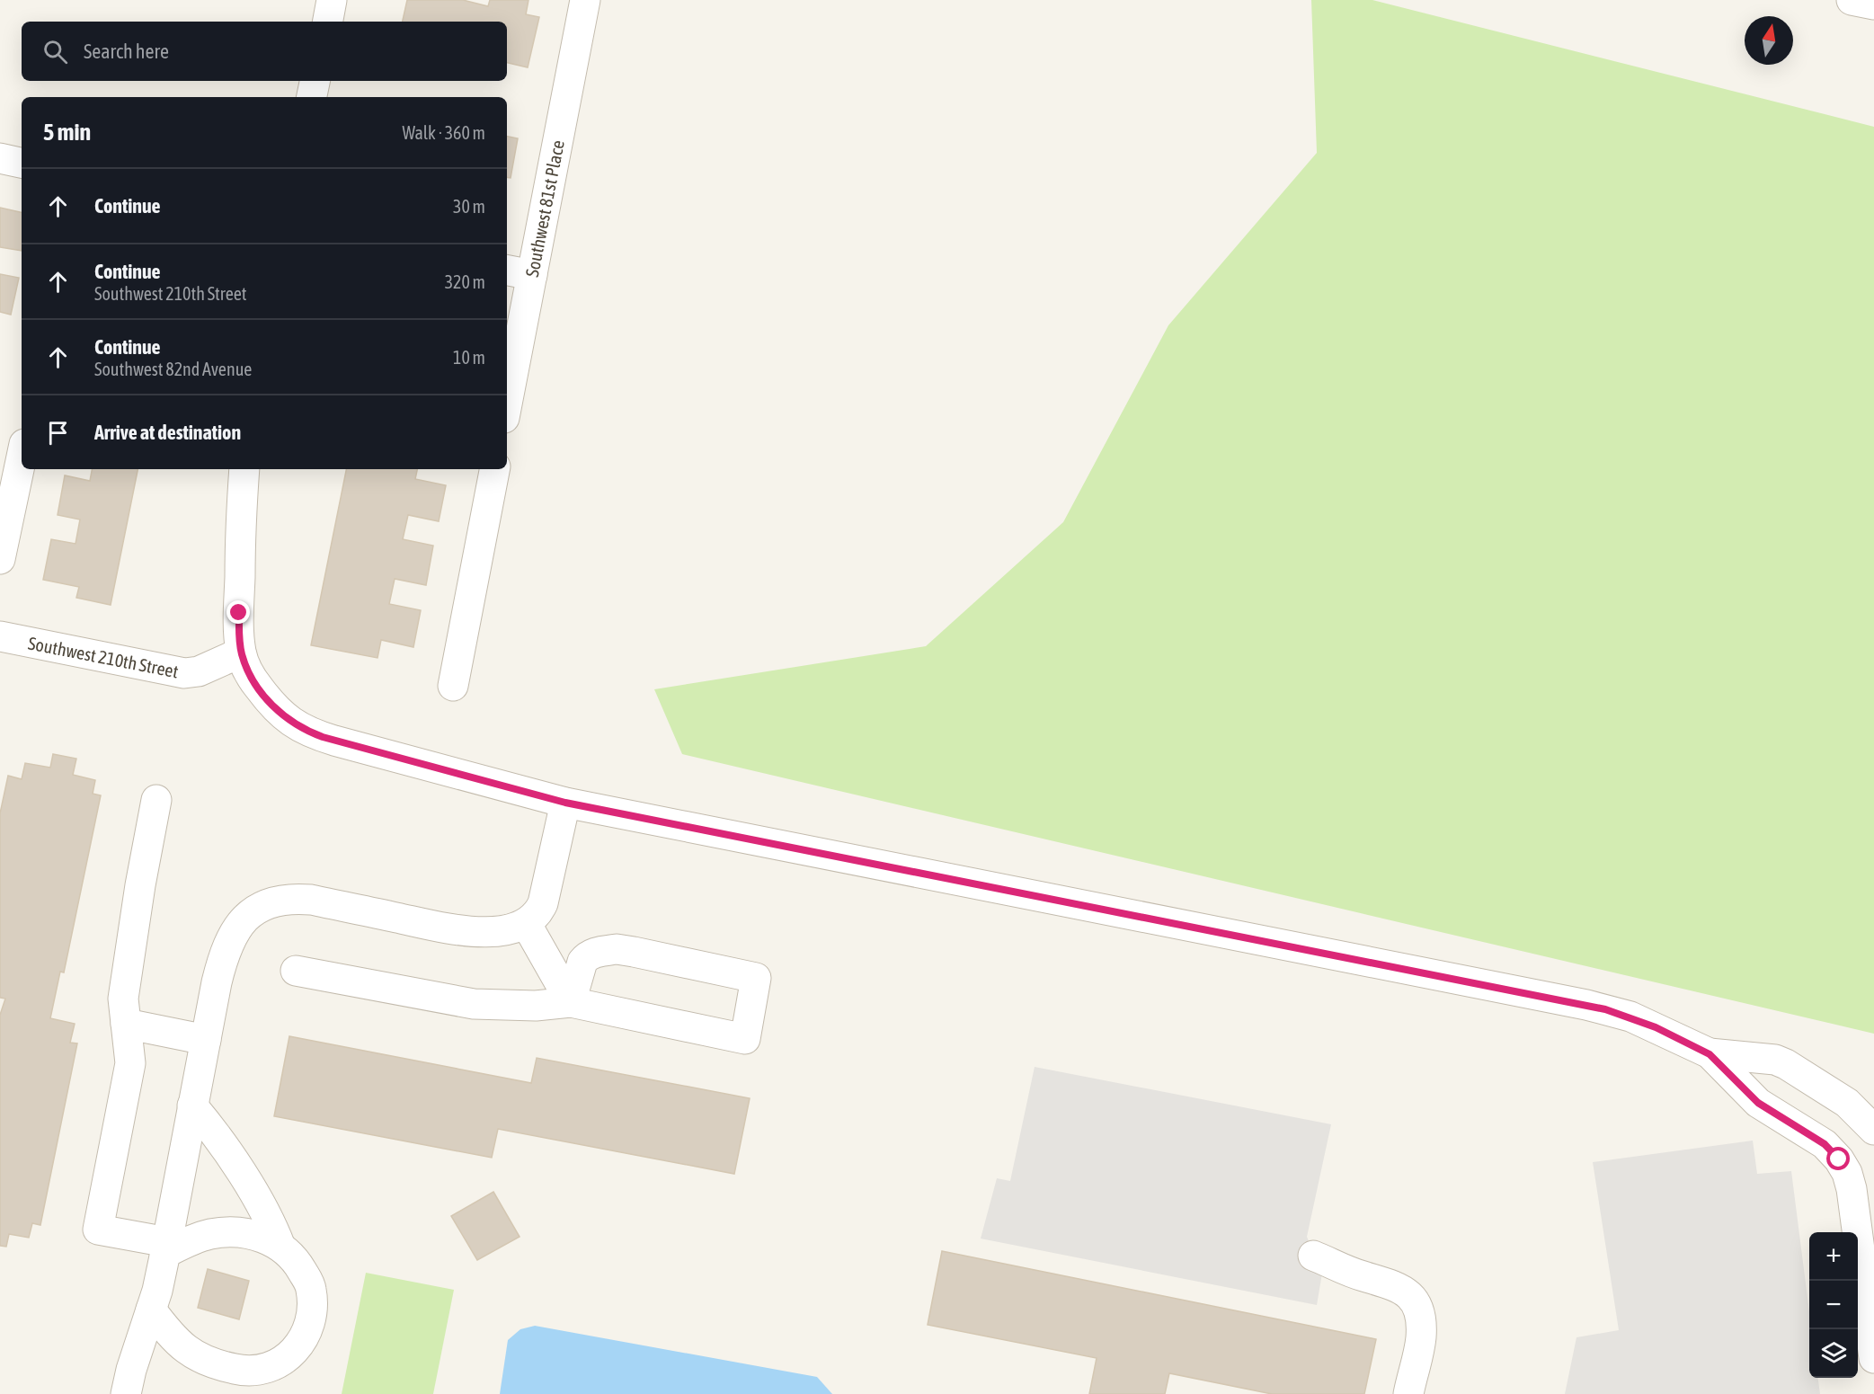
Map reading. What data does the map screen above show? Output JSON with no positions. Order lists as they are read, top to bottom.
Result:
{
  "streets": {
    "street": ["Southwest 81st Place", "Southwest 210th Street"]
  },
  "north": "top",
  "page": {
    "search": "Search here",
    "heading": ["5 min", "Walk · 360 m"],
    "list": [
      ["Continue", "30 m"],
      ["Continue", "Southwest 210th Street", "320 m"],
      ["Continue", "Southwest 82nd Avenue", "10 m"],
      "Arrive at destination"
    ],
    "map_buttons": ["+", "−"]
  }
}
